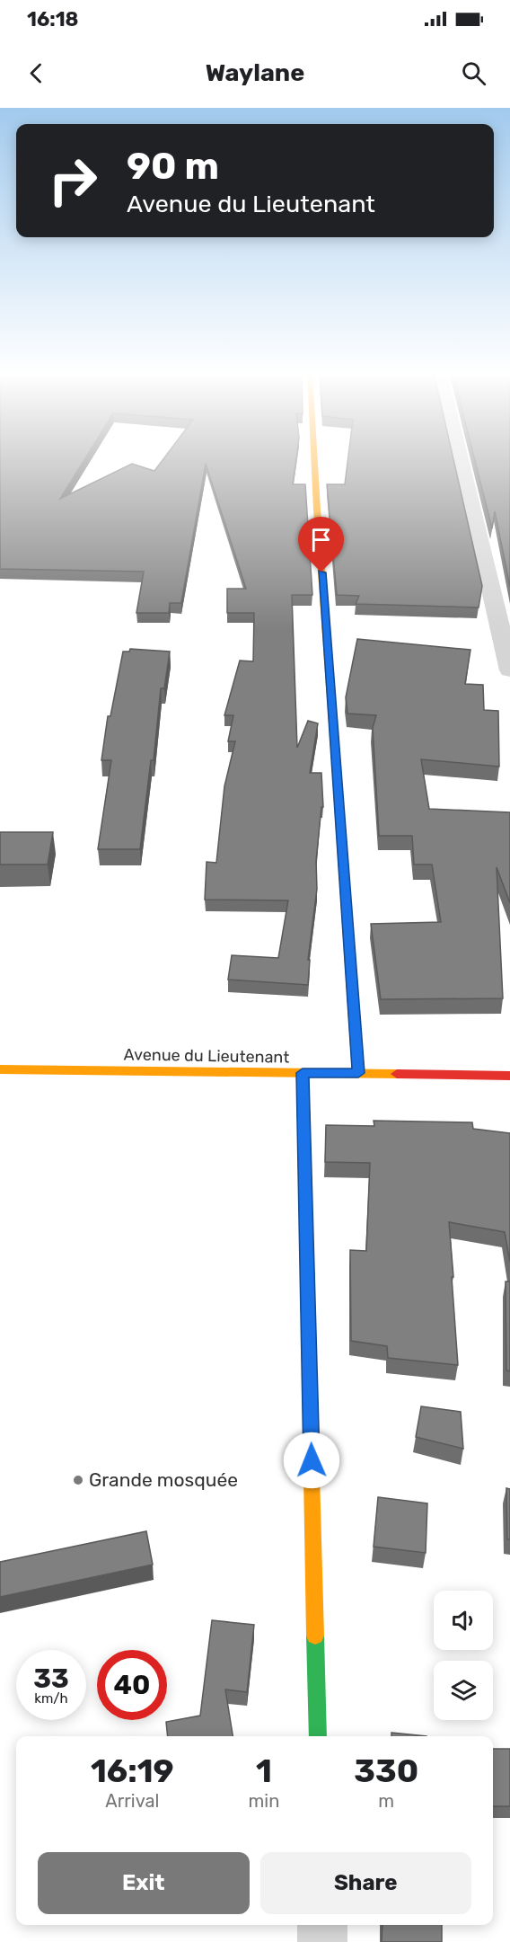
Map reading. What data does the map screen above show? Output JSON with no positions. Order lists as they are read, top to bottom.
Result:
{
  "streets": {
    "street": ["Avenue du Lieutenant"]
  },
  "places": ["Grande mosquée"],
  "page": {
    "status": "16:18",
    "header": "Waylane",
    "turn": ["90 m", "Avenue du Lieutenant"],
    "speed": "33 km/h",
    "limit": "40",
    "eta": [
      "16:19",
      "Arrival",
      "1",
      "min",
      "330",
      "m"
    ],
    "buttons": ["Exit", "Share"]
  }
}
